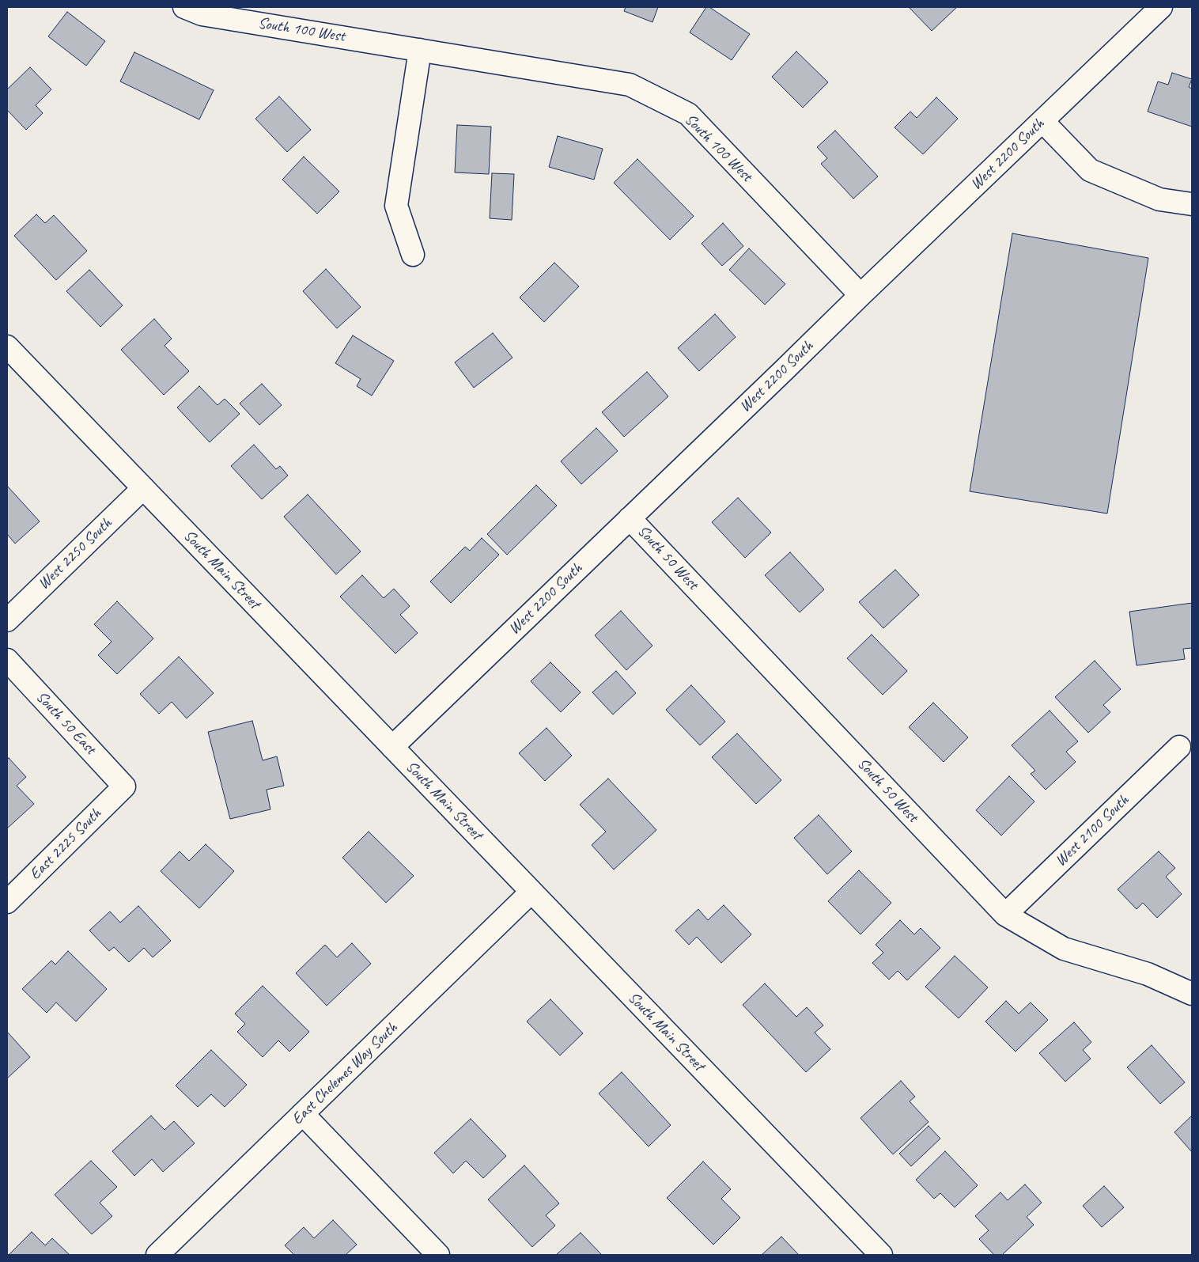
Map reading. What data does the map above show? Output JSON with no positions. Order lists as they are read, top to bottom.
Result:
{
  "streets": {
    "street": [
      "South 100 West",
      "West 2200 South",
      "West 2250 South",
      "South 50 West",
      "South Main Street",
      "South 50 East",
      "West 2100 South",
      "East 2225 South",
      "East Chelemes Way South"
    ]
  },
  "crossings": [
    ["South 100 West", "West 2200 South"],
    ["West 2200 South", "South 50 West"],
    ["West 2200 South", "South Main Street"],
    ["West 2250 South", "South Main Street"],
    ["South 50 West", "West 2100 South"],
    ["South Main Street", "East Chelemes Way South"],
    ["South 50 East", "East 2225 South"]
  ]
}
